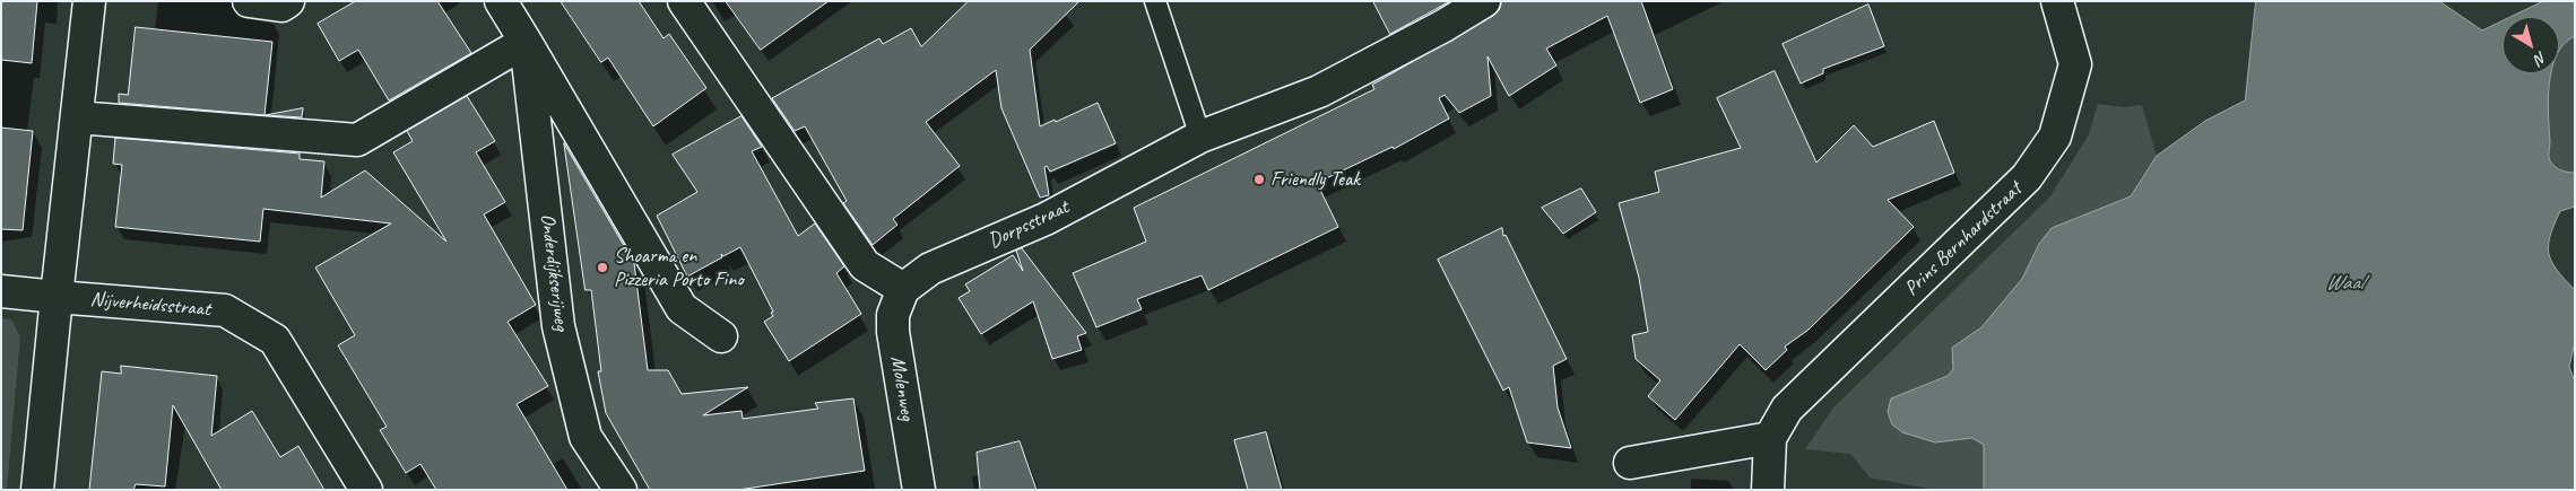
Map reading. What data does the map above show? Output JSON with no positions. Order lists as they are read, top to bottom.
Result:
{
  "streets": {
    "street": [
      "Dorpsstraat",
      "Prins Bernhardstraat",
      "Onderdijkserijweg",
      "Nijverheidsstraat",
      "Molenweg"
    ]
  },
  "crossings": [
    ["Dorpsstraat", "Molenweg"]
  ],
  "water": ["Waal"],
  "places": ["Friendly Teak", "Shoarma en Pizzeria Porto Fino"],
  "north": "bottom right"
}
